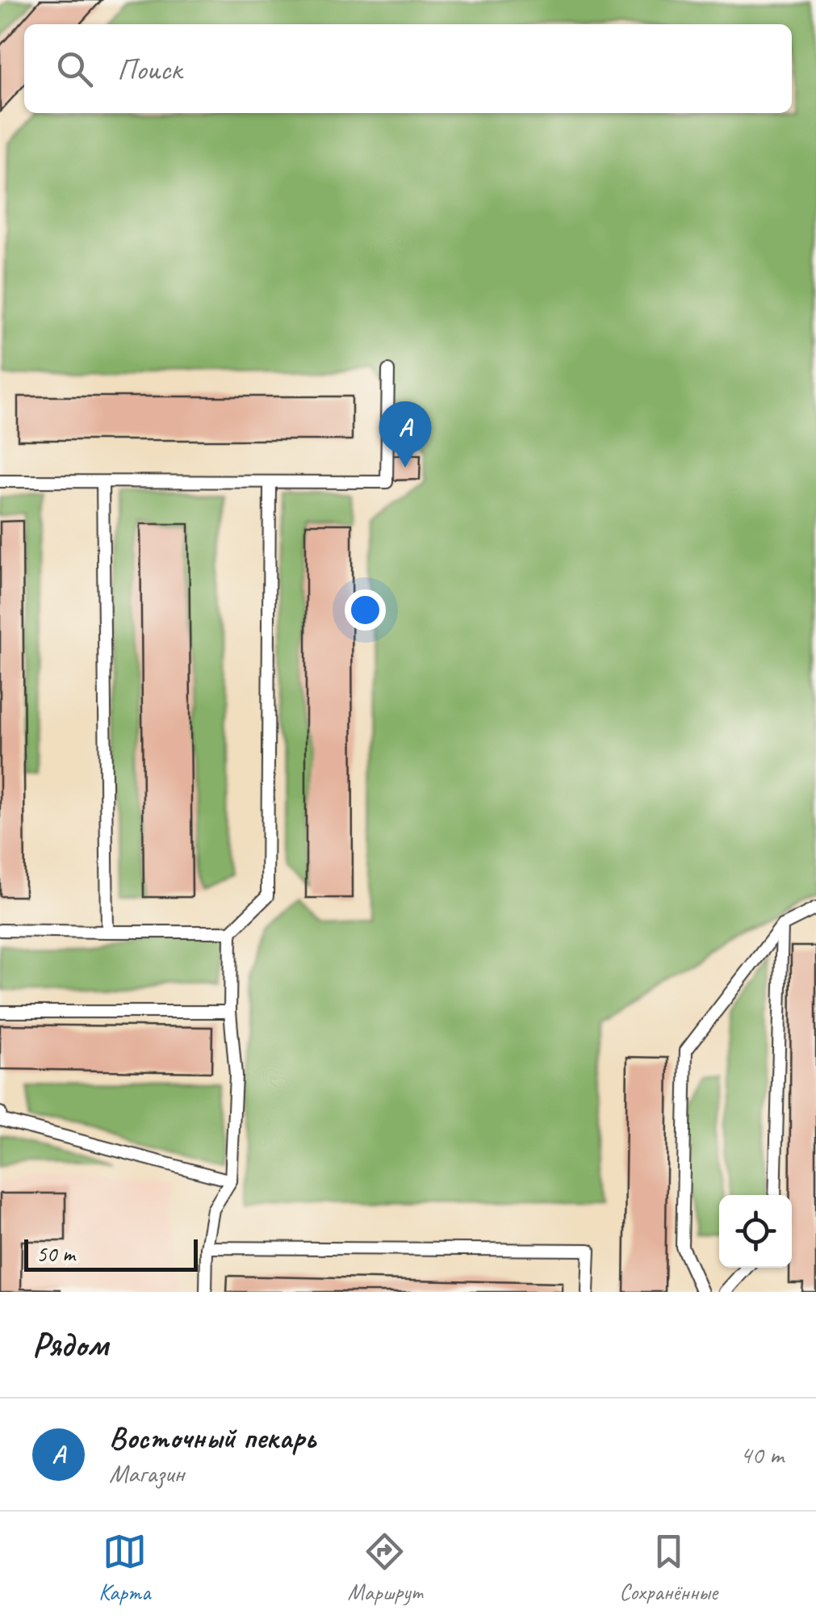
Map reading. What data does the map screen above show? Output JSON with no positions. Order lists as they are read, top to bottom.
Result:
{
  "scale_bar": "50 m",
  "page": {
    "search": "Поиск",
    "pins": "A",
    "scale": "50 m",
    "heading": "Рядом",
    "list": [
      {
        "mark": "A",
        "name": "Восточный пекарь",
        "note": "Магазин",
        "value": "40 m"
      }
    ],
    "nav": ["Карта", "Маршрут", "Сохранённые"]
  }
}
